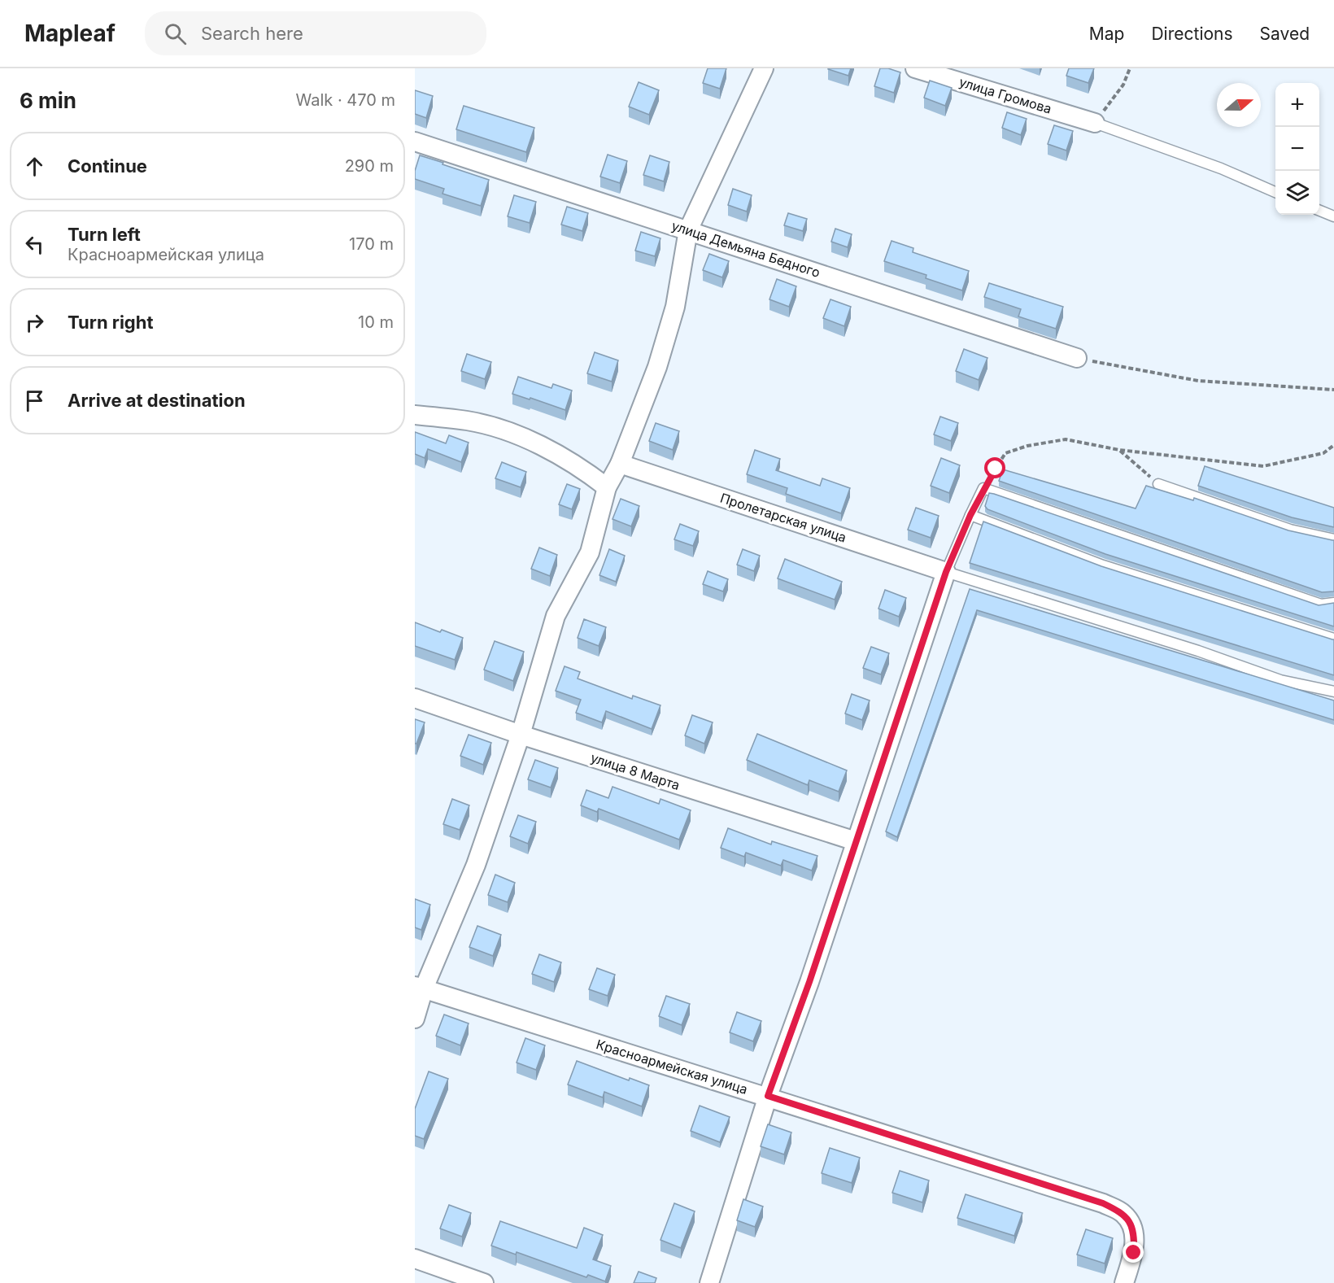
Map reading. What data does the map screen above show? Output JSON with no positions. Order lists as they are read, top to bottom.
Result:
{
  "streets": {
    "street": [
      "улица Громова",
      "улица Демьяна Бедного",
      "Пролетарская улица",
      "улица 8 Марта",
      "Красноармейская улица"
    ]
  },
  "north": "right",
  "page": {
    "header": "Mapleaf",
    "search": "Search here",
    "nav": ["Map", "Directions", "Saved"],
    "heading": ["6 min", "Walk · 470 m"],
    "map_buttons": ["+", "−"],
    "list": [
      ["Continue", "290 m"],
      ["Turn left", "Красноармейская улица", "170 m"],
      ["Turn right", "10 m"],
      "Arrive at destination"
    ]
  }
}
